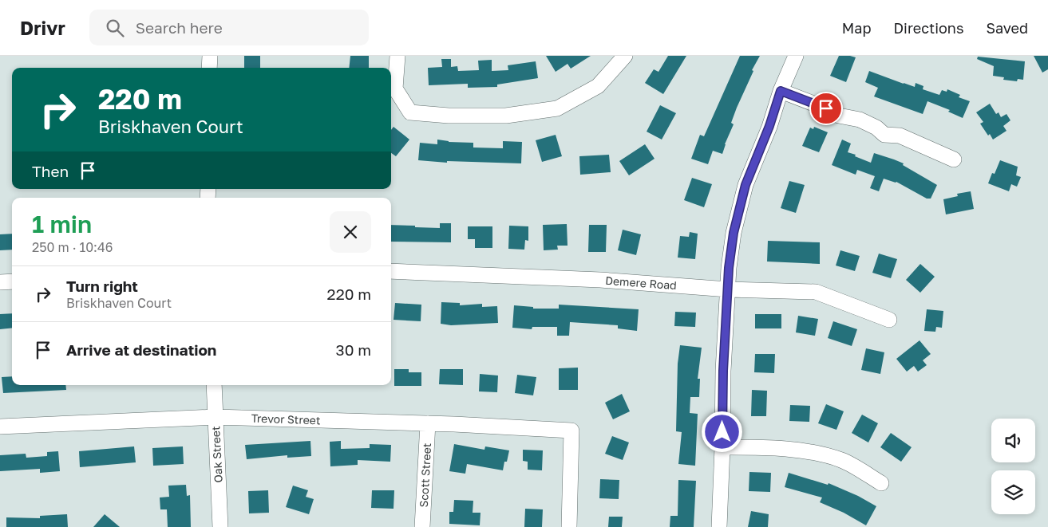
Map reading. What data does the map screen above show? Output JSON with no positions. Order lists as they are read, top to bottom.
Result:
{
  "streets": {
    "street": [
      "Demere Road",
      "Trevor Street",
      "Oak Street",
      "Scott Street"
    ]
  },
  "crossings": [
    ["Trevor Street", "Oak Street"],
    ["Trevor Street", "Scott Street"]
  ],
  "page": {
    "header": "Drivr",
    "search": "Search here",
    "nav": ["Map", "Directions", "Saved"],
    "turn": ["220 m", "Briskhaven Court"],
    "then": "Then",
    "heading": ["1 min", "250 m · 10:46"],
    "list": [
      {
        "name": "Turn right",
        "note": "Briskhaven Court",
        "value": "220 m"
      },
      {
        "name": "Arrive at destination",
        "value": "30 m"
      }
    ]
  }
}
